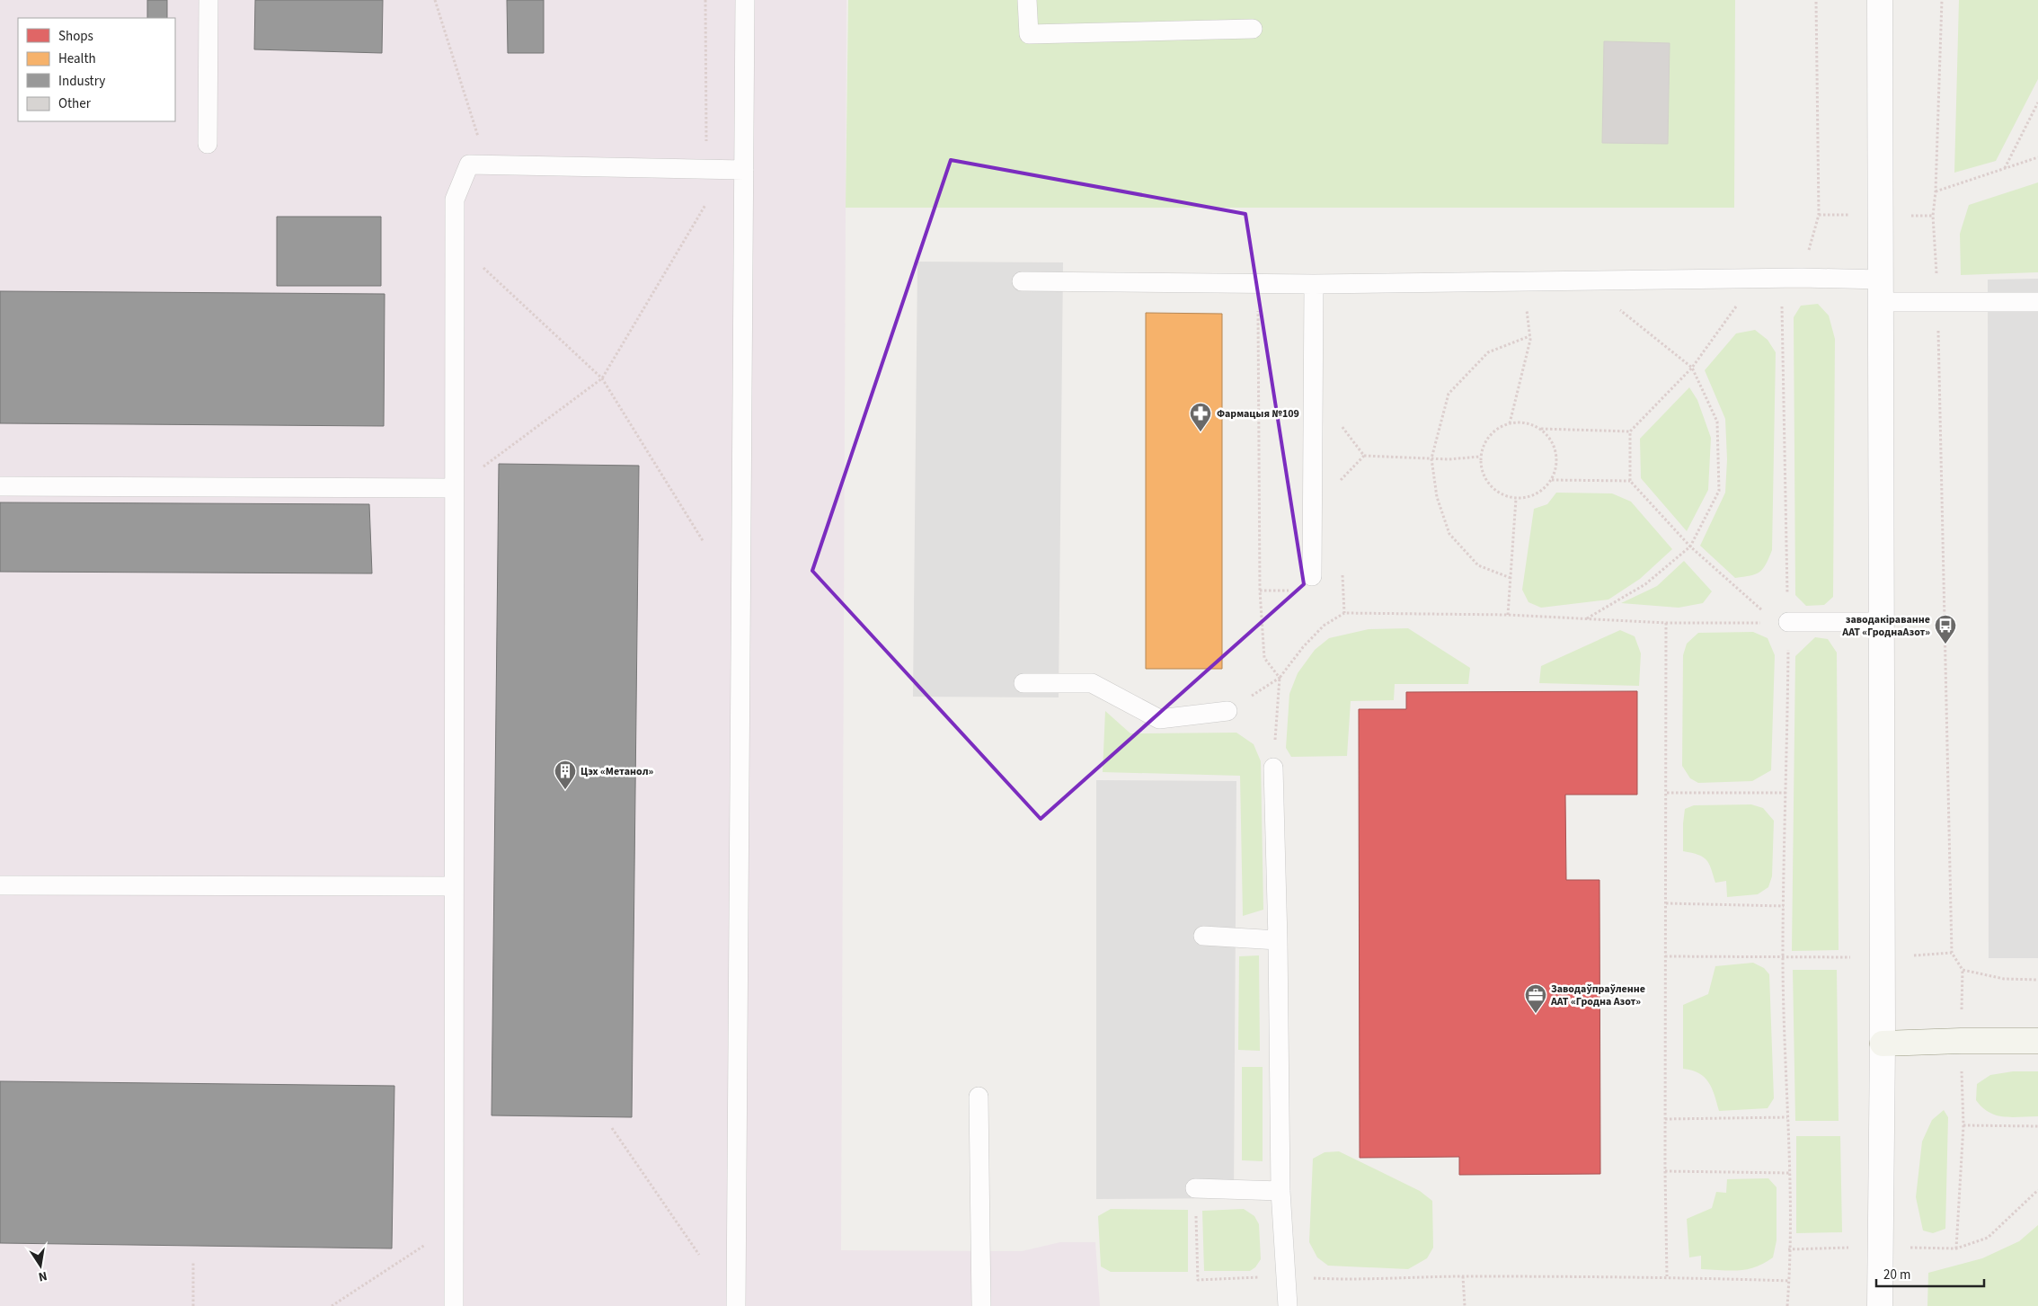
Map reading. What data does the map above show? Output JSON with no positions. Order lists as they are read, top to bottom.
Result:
{
  "places": {
    "pharmacy": ["Фармацыя №109"],
    "bus stop": ["заводакіраванне ААТ «ГроднаАзот»"],
    "building": ["Цэх «Метанол»"],
    "office": ["Заводаўпраўленне ААТ «Гродна Азот»"]
  },
  "legend": [
    "Shops",
    "Health",
    "Industry",
    "Other"
  ],
  "scale_bar": "20 m",
  "north": "bottom"
}
